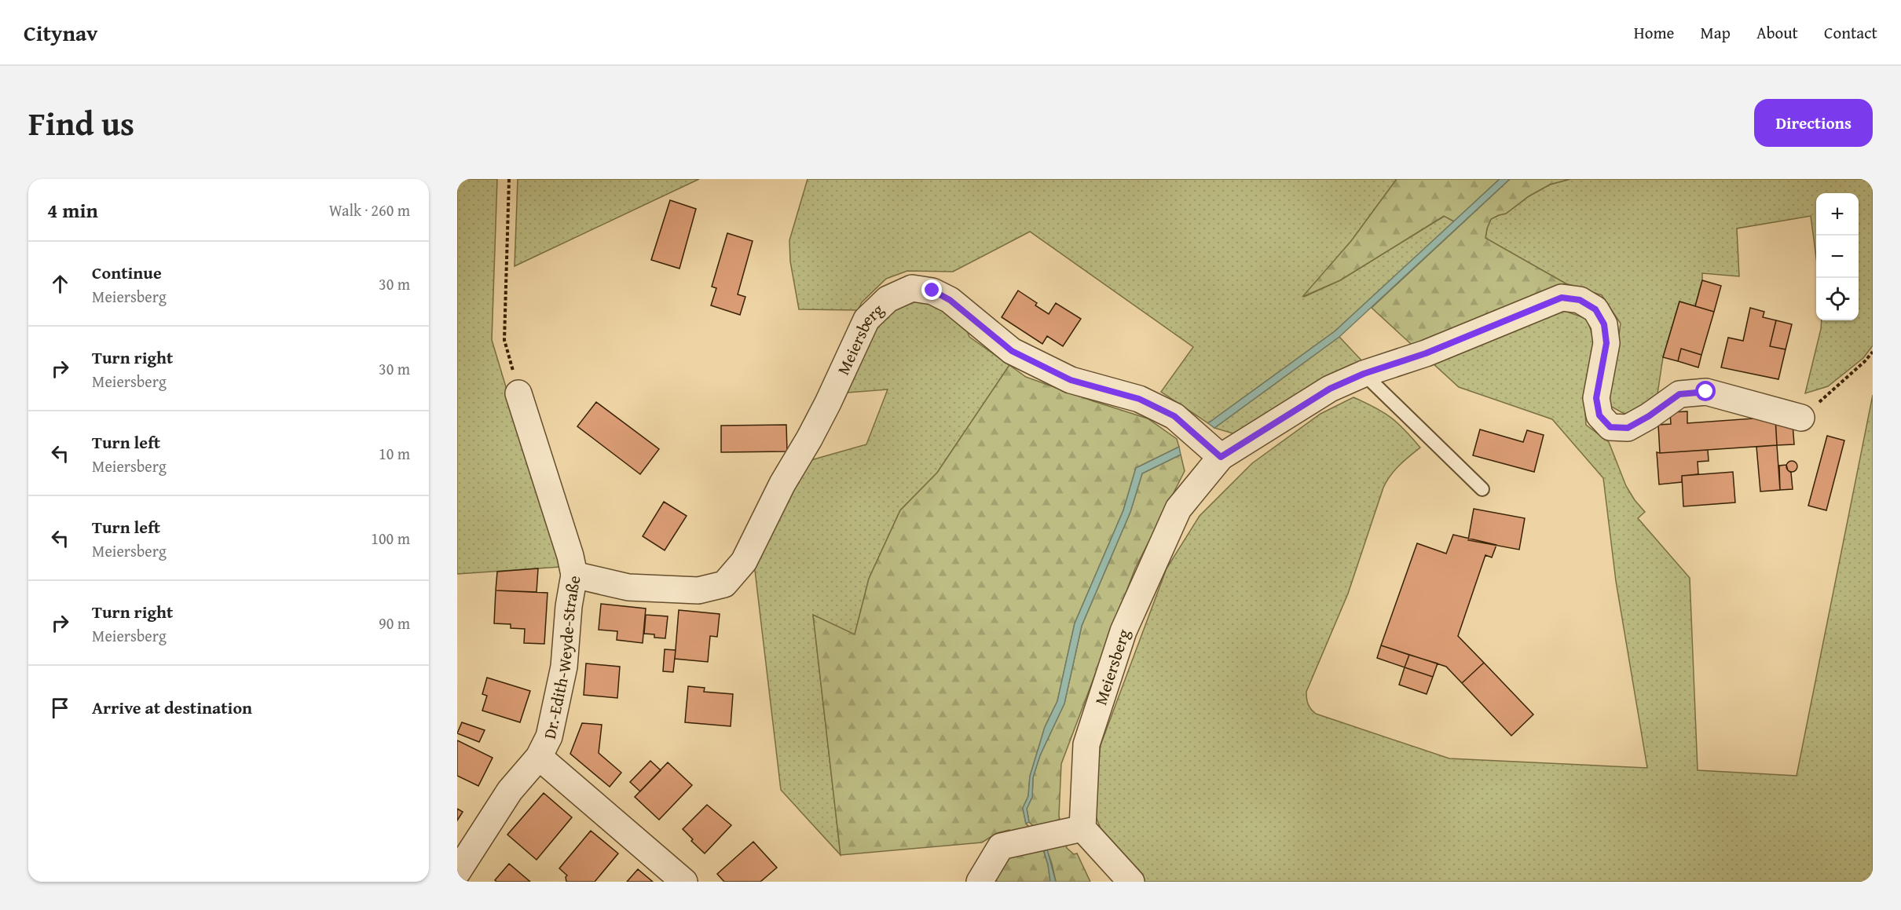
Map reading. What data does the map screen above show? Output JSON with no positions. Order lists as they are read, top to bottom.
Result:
{
  "streets": {
    "street": ["Meiersberg", "Dr.-Edith-Weyde-Straße"]
  },
  "crossings": [
    ["Meiersberg", "Dr.-Edith-Weyde-Straße"]
  ],
  "page": {
    "header": "Citynav",
    "nav": [
      "Home",
      "Map",
      "About",
      "Contact"
    ],
    "title": "Find us",
    "buttons": "Directions",
    "heading": ["4 min", "Walk · 260 m"],
    "map_buttons": ["+", "−"],
    "list": [
      ["Continue", "Meiersberg", "30 m"],
      ["Turn right", "Meiersberg", "30 m"],
      ["Turn left", "Meiersberg", "10 m"],
      ["Turn left", "Meiersberg", "100 m"],
      ["Turn right", "Meiersberg", "90 m"],
      "Arrive at destination"
    ]
  }
}
